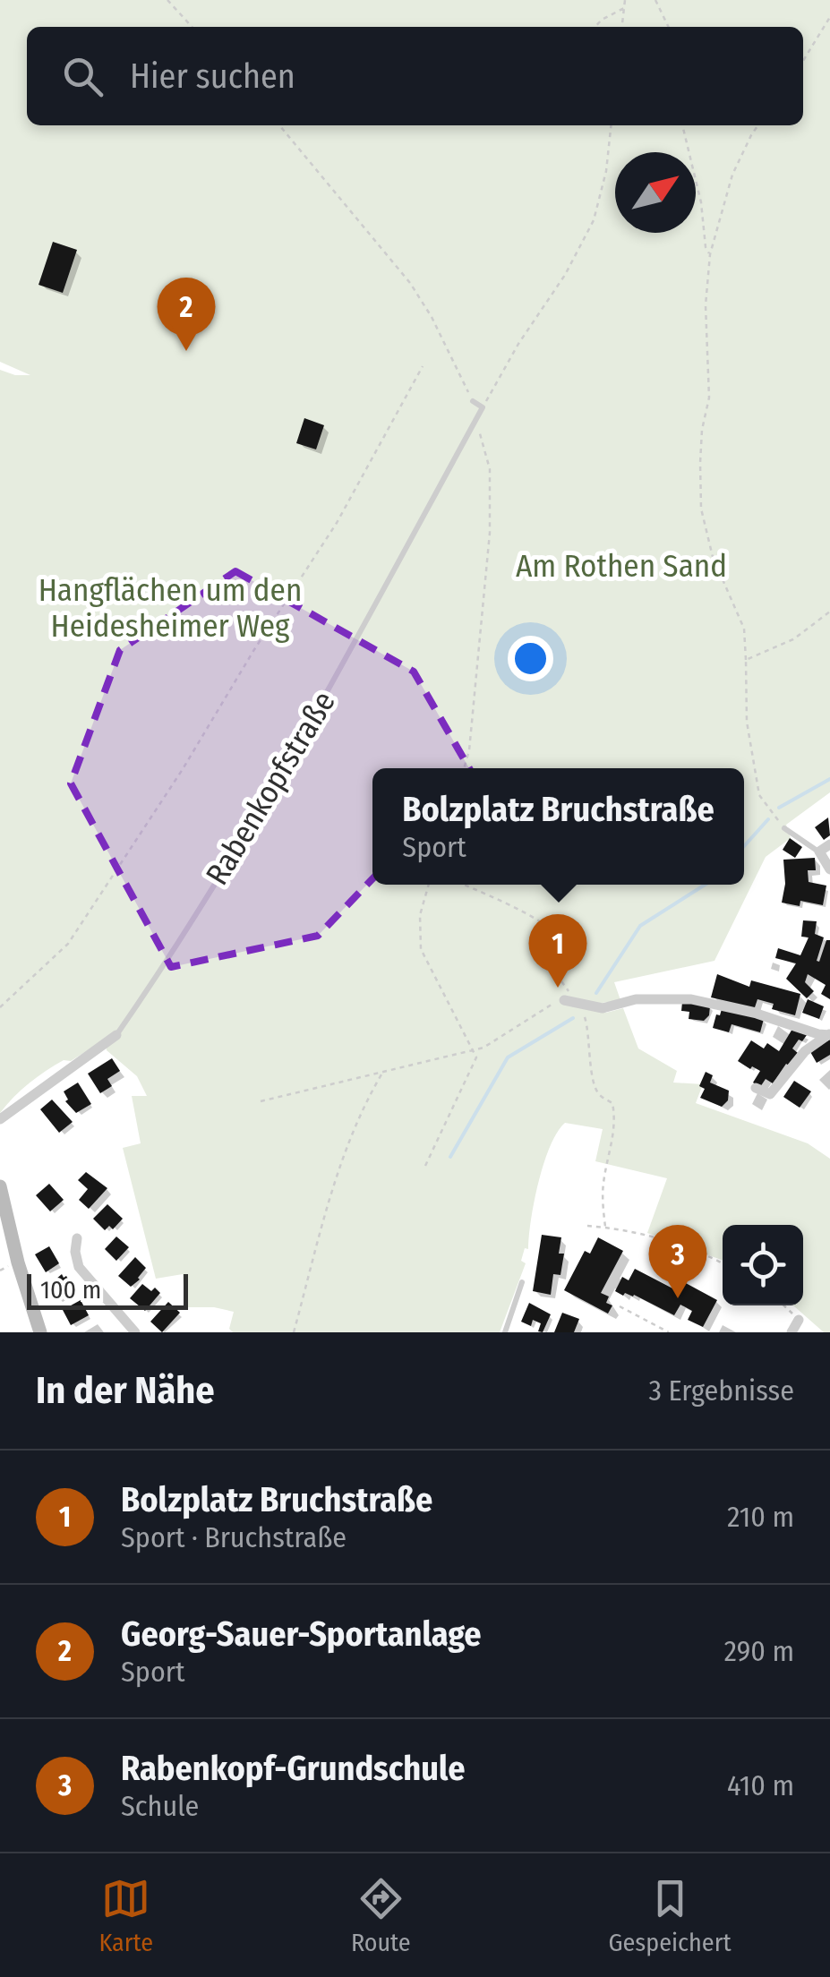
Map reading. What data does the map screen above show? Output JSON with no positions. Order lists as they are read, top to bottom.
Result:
{
  "streets": {
    "street": ["Rabenkopfstraße"]
  },
  "parks": ["Am Rothen Sand", "Hangflächen um den Heidesheimer Weg"],
  "scale_bar": "100 m",
  "north": "top right",
  "page": {
    "search": "Hier suchen",
    "pins": ["2", "1", "3"],
    "popup": ["Bolzplatz Bruchstraße", "Sport"],
    "scale": "100 m",
    "heading": ["In der Nähe", "3 Ergebnisse"],
    "list": [
      {
        "mark": "1",
        "name": "Bolzplatz Bruchstraße",
        "note": "Sport · Bruchstraße",
        "value": "210 m"
      },
      {
        "mark": "2",
        "name": "Georg-Sauer-Sportanlage",
        "note": "Sport",
        "value": "290 m"
      },
      {
        "mark": "3",
        "name": "Rabenkopf-Grundschule",
        "note": "Schule",
        "value": "410 m"
      }
    ],
    "nav": ["Karte", "Route", "Gespeichert"]
  }
}
